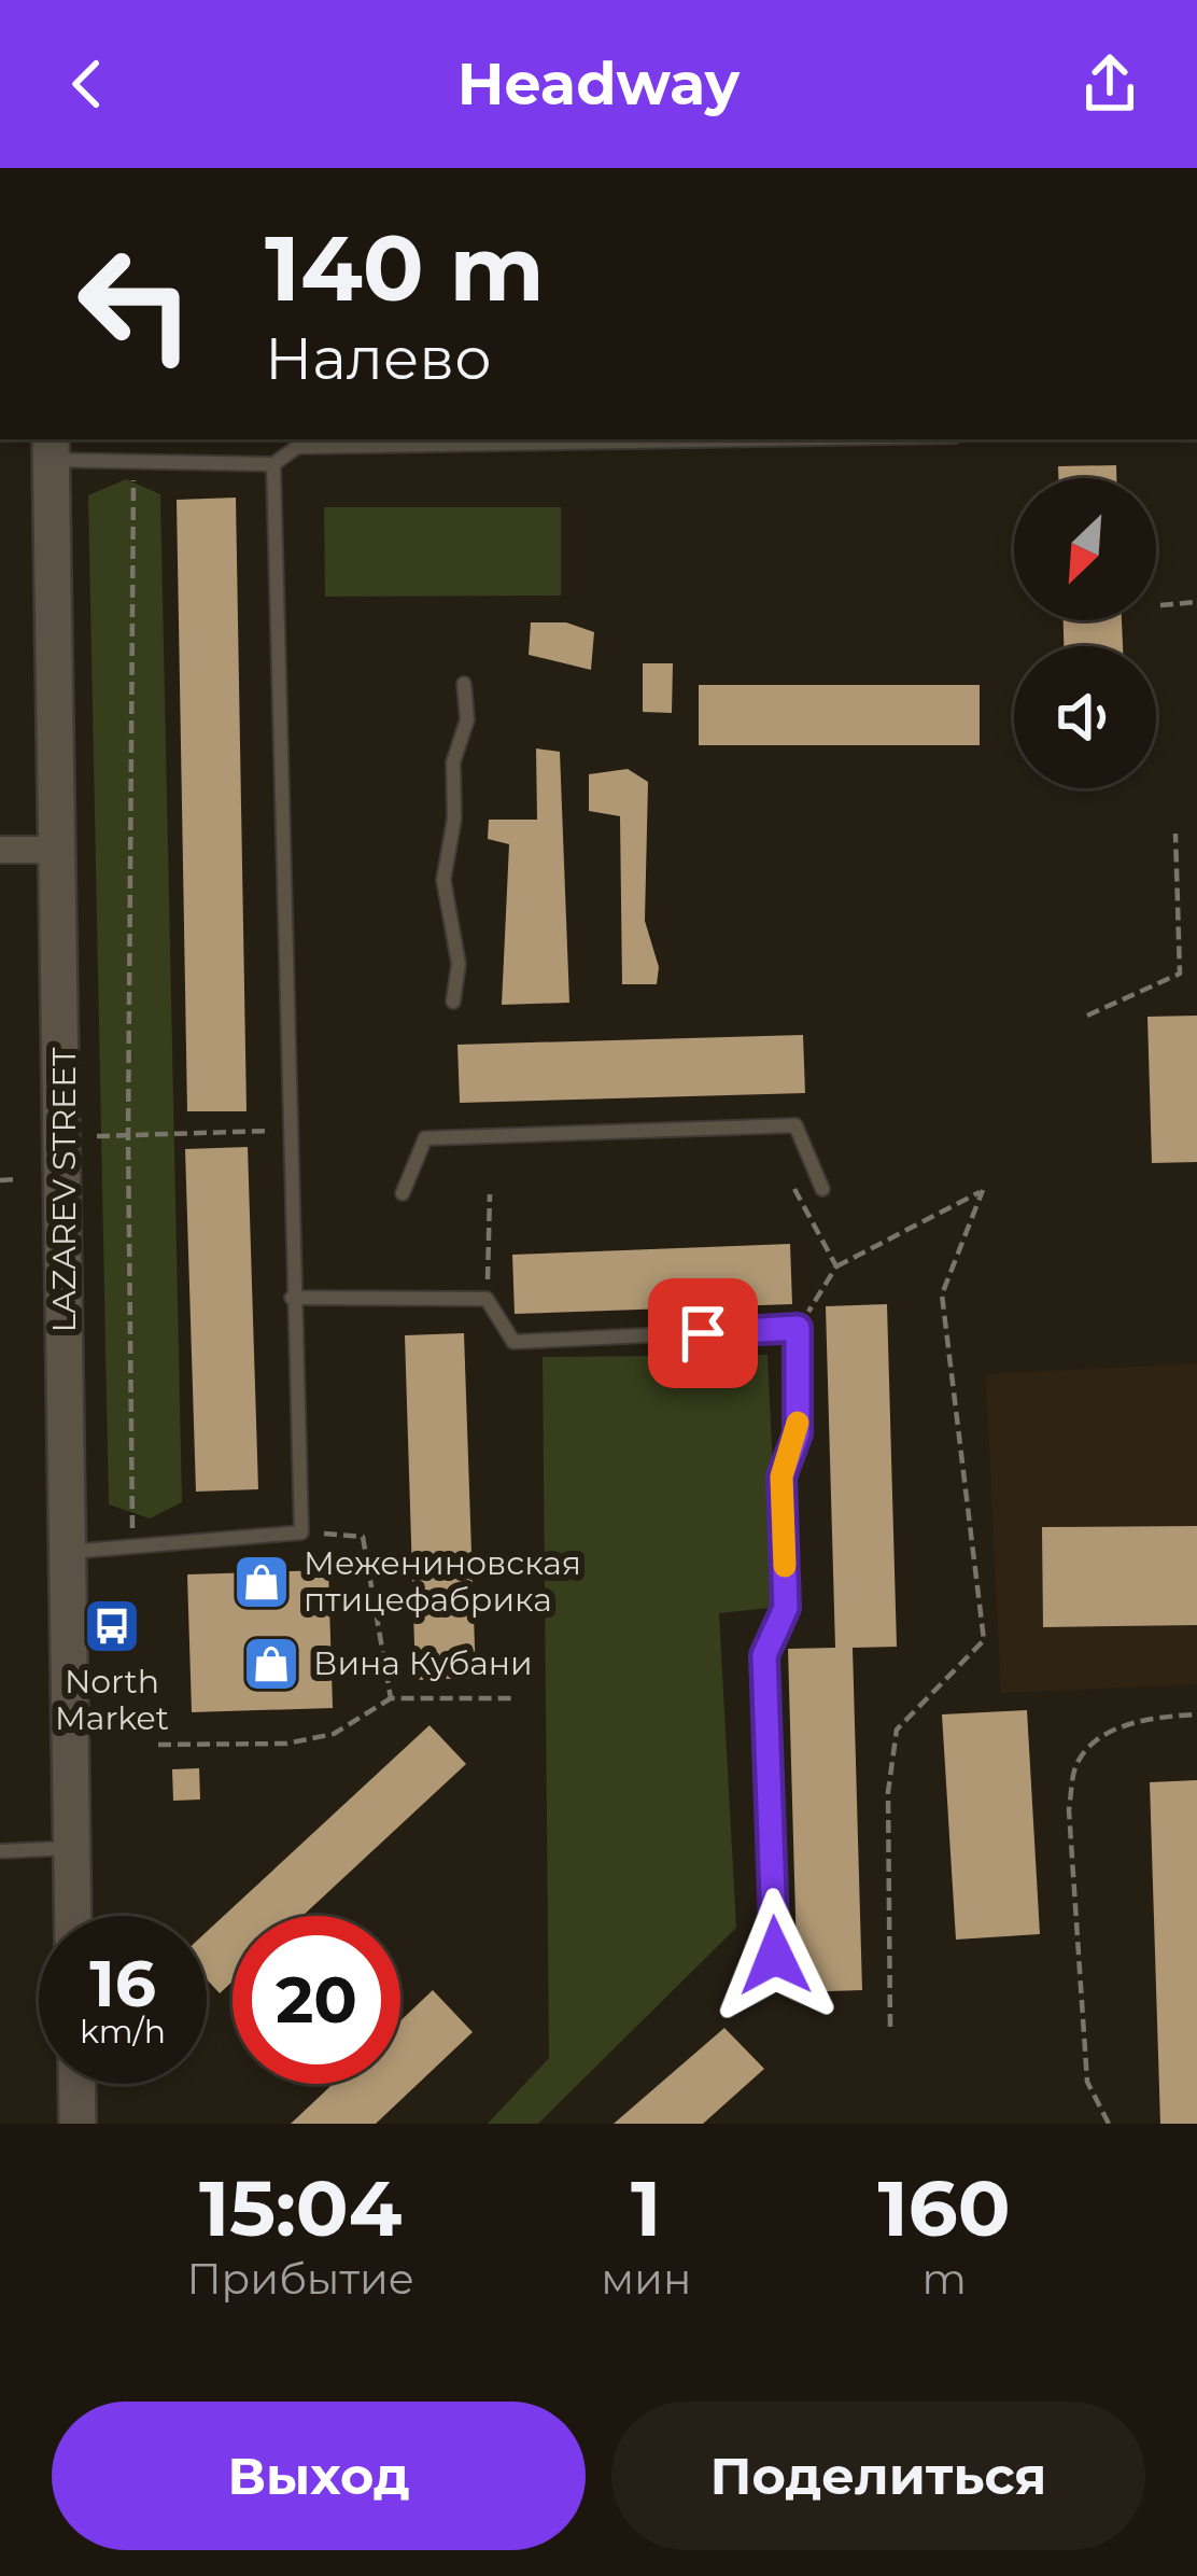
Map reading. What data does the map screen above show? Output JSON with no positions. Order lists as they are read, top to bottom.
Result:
{
  "streets": {
    "street": ["LAZAREV STREET"]
  },
  "places": {
    "shop": ["Межениновская птицефабрика", "Вина Кубани"],
    "bus stop": ["North Market"]
  },
  "north": "bottom left",
  "page": {
    "header": "Headway",
    "turn": ["140 m", "Налево"],
    "speed": "16 km/h",
    "limit": "20",
    "eta": [
      "15:04",
      "Прибытие",
      "1",
      "мин",
      "160",
      "m"
    ],
    "buttons": ["Выход", "Поделиться"]
  }
}
